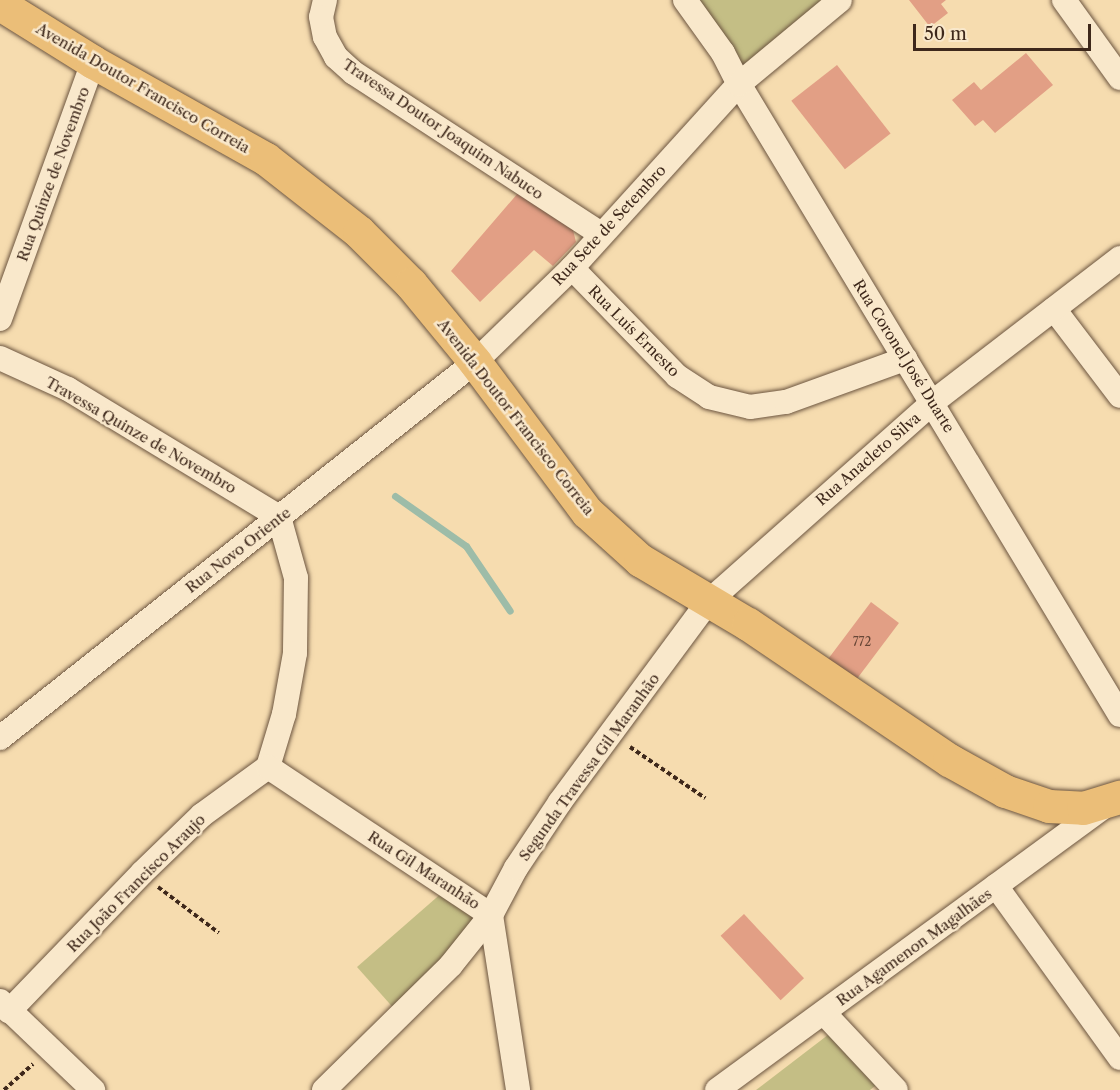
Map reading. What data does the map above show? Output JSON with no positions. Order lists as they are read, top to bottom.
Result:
{
  "streets": {
    "main road": ["Avenida Doutor Francisco Correia"],
    "street": [
      "Travessa Doutor Joaquim Nabuco",
      "Rua Quinze de Novembro",
      "Rua Sete de Setembro",
      "Rua Luís Ernesto",
      "Rua Coronel José Duarte",
      "Travessa Quinze de Novembro",
      "Rua Anacleto Silva",
      "Rua Novo Oriente",
      "Segunda Travessa Gil Maranhão",
      "Rua Gil Maranhão",
      "Rua João Francisco Araujo",
      "Rua Agamenon Magalhães"
    ]
  },
  "crossings": [
    ["Avenida Doutor Francisco Correia", "Rua Quinze de Novembro"],
    ["Avenida Doutor Francisco Correia", "Rua Sete de Setembro"],
    ["Avenida Doutor Francisco Correia", "Rua Anacleto Silva"],
    ["Avenida Doutor Francisco Correia", "Rua Novo Oriente"],
    ["Avenida Doutor Francisco Correia", "Segunda Travessa Gil Maranhão"],
    ["Avenida Doutor Francisco Correia", "Rua Agamenon Magalhães"],
    ["Travessa Doutor Joaquim Nabuco", "Rua Sete de Setembro"],
    ["Rua Sete de Setembro", "Rua Luís Ernesto"],
    ["Rua Sete de Setembro", "Rua Coronel José Duarte"],
    ["Rua Sete de Setembro", "Rua Novo Oriente"],
    ["Rua Luís Ernesto", "Rua Coronel José Duarte"],
    ["Rua Coronel José Duarte", "Rua Anacleto Silva"],
    ["Travessa Quinze de Novembro", "Rua Novo Oriente"],
    ["Rua Anacleto Silva", "Segunda Travessa Gil Maranhão"],
    ["Segunda Travessa Gil Maranhão", "Rua Gil Maranhão"],
    ["Rua Gil Maranhão", "Rua João Francisco Araujo"]
  ],
  "house_numbers": ["772"],
  "scale_bar": "50 m"
}
